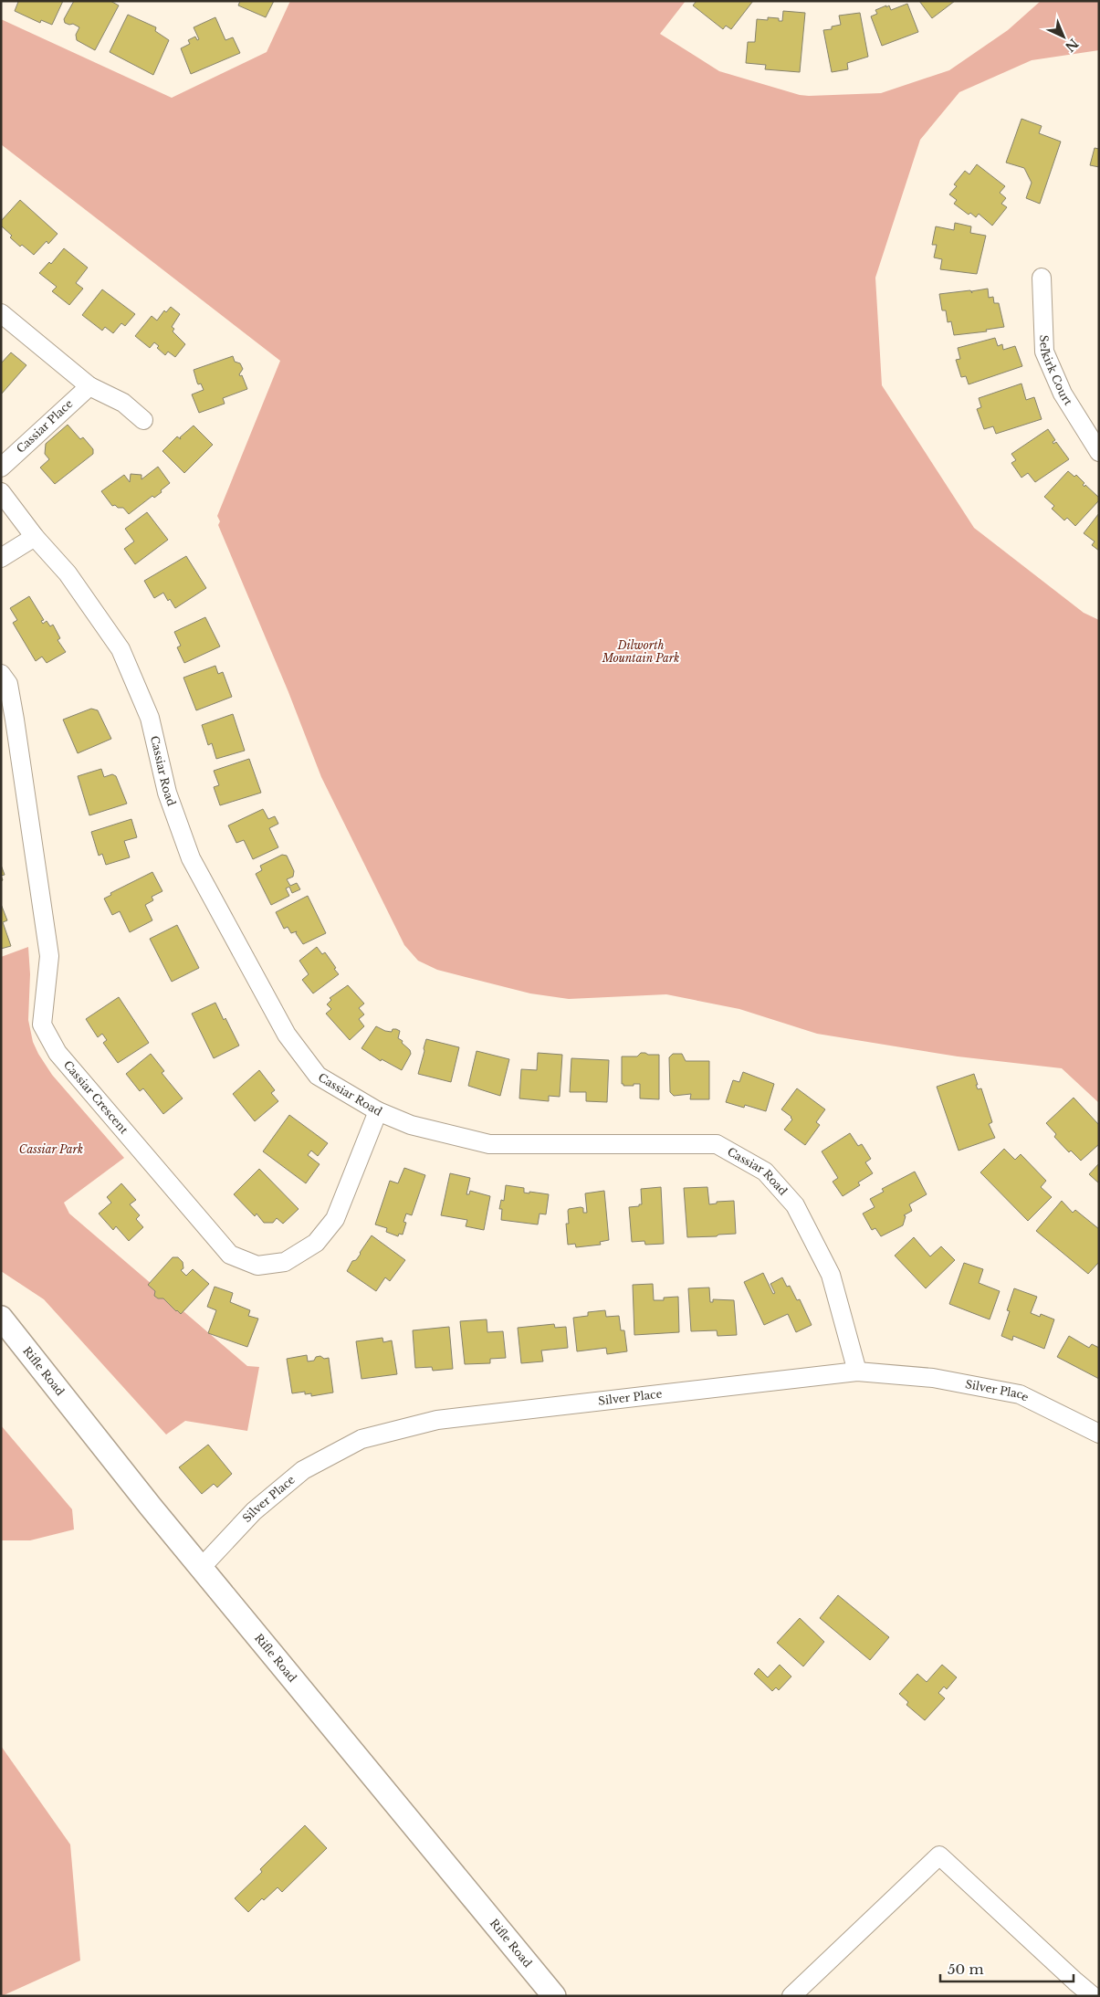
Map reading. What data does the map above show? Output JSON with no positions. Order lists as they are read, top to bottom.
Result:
{
  "streets": {
    "street": [
      "Selkirk Court",
      "Cassiar Place",
      "Cassiar Road",
      "Cassiar Crescent",
      "Rifle Road",
      "Silver Place"
    ]
  },
  "crossings": [
    ["Cassiar Road", "Cassiar Crescent"],
    ["Cassiar Road", "Silver Place"],
    ["Rifle Road", "Silver Place"]
  ],
  "parks": ["Dilworth Mountain Park", "Cassiar Park"],
  "scale_bar": "50 m",
  "north": "bottom right"
}
